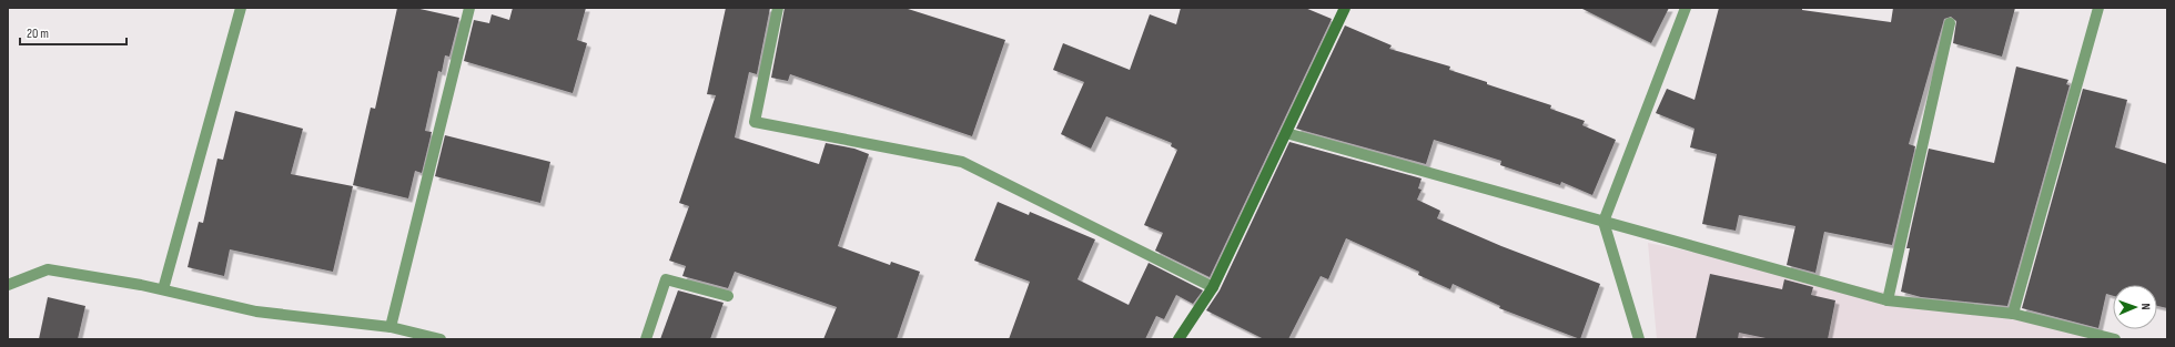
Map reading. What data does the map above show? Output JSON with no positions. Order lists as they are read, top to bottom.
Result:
{
  "scale_bar": "20 m",
  "north": "right"
}
